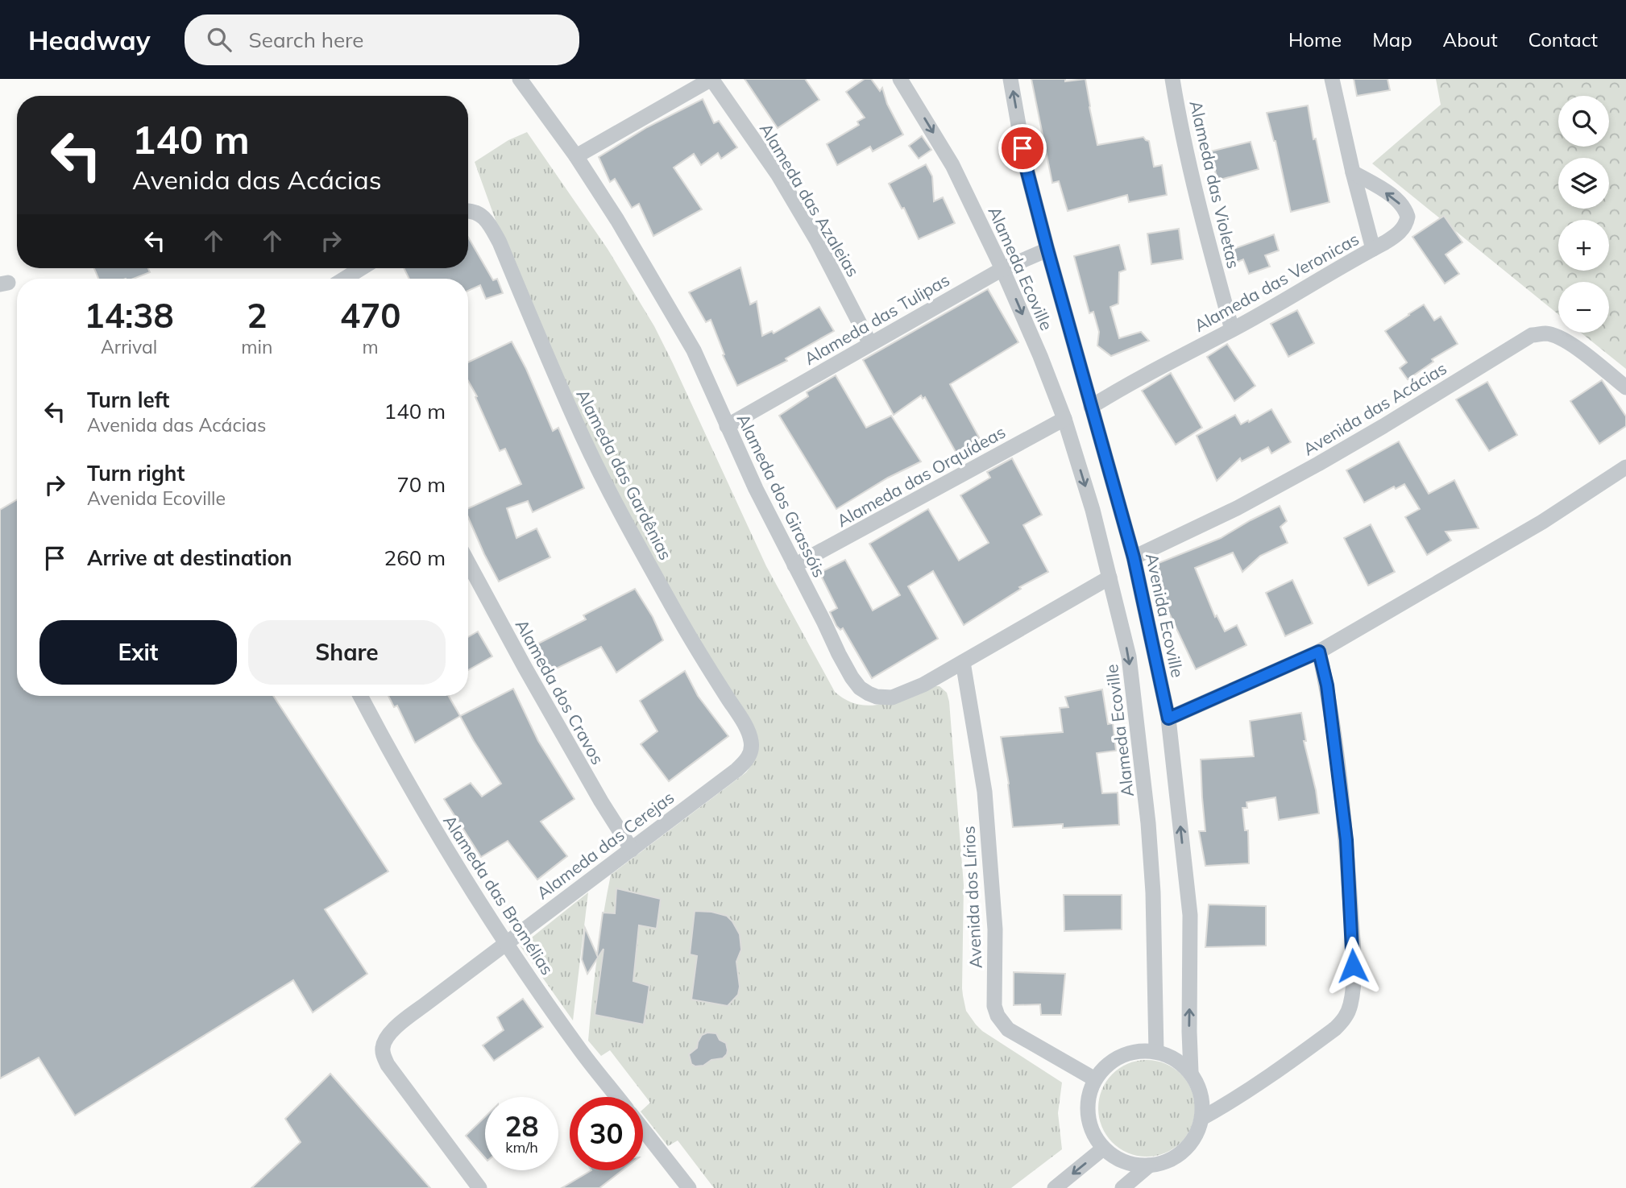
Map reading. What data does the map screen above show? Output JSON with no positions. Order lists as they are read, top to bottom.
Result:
{
  "streets": {
    "street": [
      "Alameda das Violetas",
      "Alameda das Azaleias",
      "Alameda Ecoville",
      "Alameda das Veronicas",
      "Alameda das Tulipas",
      "Avenida das Acácias",
      "Alameda das Gardênias",
      "Alameda das Orquídeas",
      "Alameda dos Girassóis",
      "Avenida Ecoville",
      "Alameda dos Cravos",
      "Alameda das Cerejas",
      "Alameda das Bromélias",
      "Avenida dos Lírios"
    ]
  },
  "crossings": [
    ["Alameda das Violetas", "Alameda das Veronicas"],
    ["Alameda das Azaleias", "Alameda das Tulipas"],
    ["Alameda Ecoville", "Alameda das Tulipas"],
    ["Alameda Ecoville", "Alameda das Orquídeas"],
    ["Alameda Ecoville", "Alameda dos Girassóis"],
    ["Alameda Ecoville", "Avenida Ecoville"],
    ["Alameda Ecoville", "Avenida dos Lírios"],
    ["Alameda das Veronicas", "Avenida Ecoville"],
    ["Alameda das Tulipas", "Alameda dos Girassóis"],
    ["Alameda das Tulipas", "Avenida Ecoville"],
    ["Avenida das Acácias", "Avenida Ecoville"],
    ["Alameda das Gardênias", "Alameda das Cerejas"],
    ["Alameda das Orquídeas", "Alameda dos Girassóis"],
    ["Alameda dos Girassóis", "Avenida dos Lírios"],
    ["Avenida Ecoville", "Avenida dos Lírios"],
    ["Alameda dos Cravos", "Alameda das Cerejas"],
    ["Alameda das Cerejas", "Alameda das Bromélias"]
  ],
  "one_way": ["Alameda Ecoville", "Avenida Ecoville"],
  "page": {
    "header": "Headway",
    "search": "Search here",
    "nav": [
      "Home",
      "Map",
      "About",
      "Contact"
    ],
    "map_buttons": ["+", "−"],
    "turn": ["140 m", "Avenida das Acácias"],
    "eta": [
      "14:38",
      "Arrival",
      "2",
      "min",
      "470",
      "m"
    ],
    "list": [
      {
        "name": "Turn left",
        "note": "Avenida das Acácias",
        "value": "140 m"
      },
      {
        "name": "Turn right",
        "note": "Avenida Ecoville",
        "value": "70 m"
      },
      {
        "name": "Arrive at destination",
        "value": "260 m"
      }
    ],
    "buttons": ["Exit", "Share"],
    "speed": "28 km/h",
    "limit": "30"
  }
}
